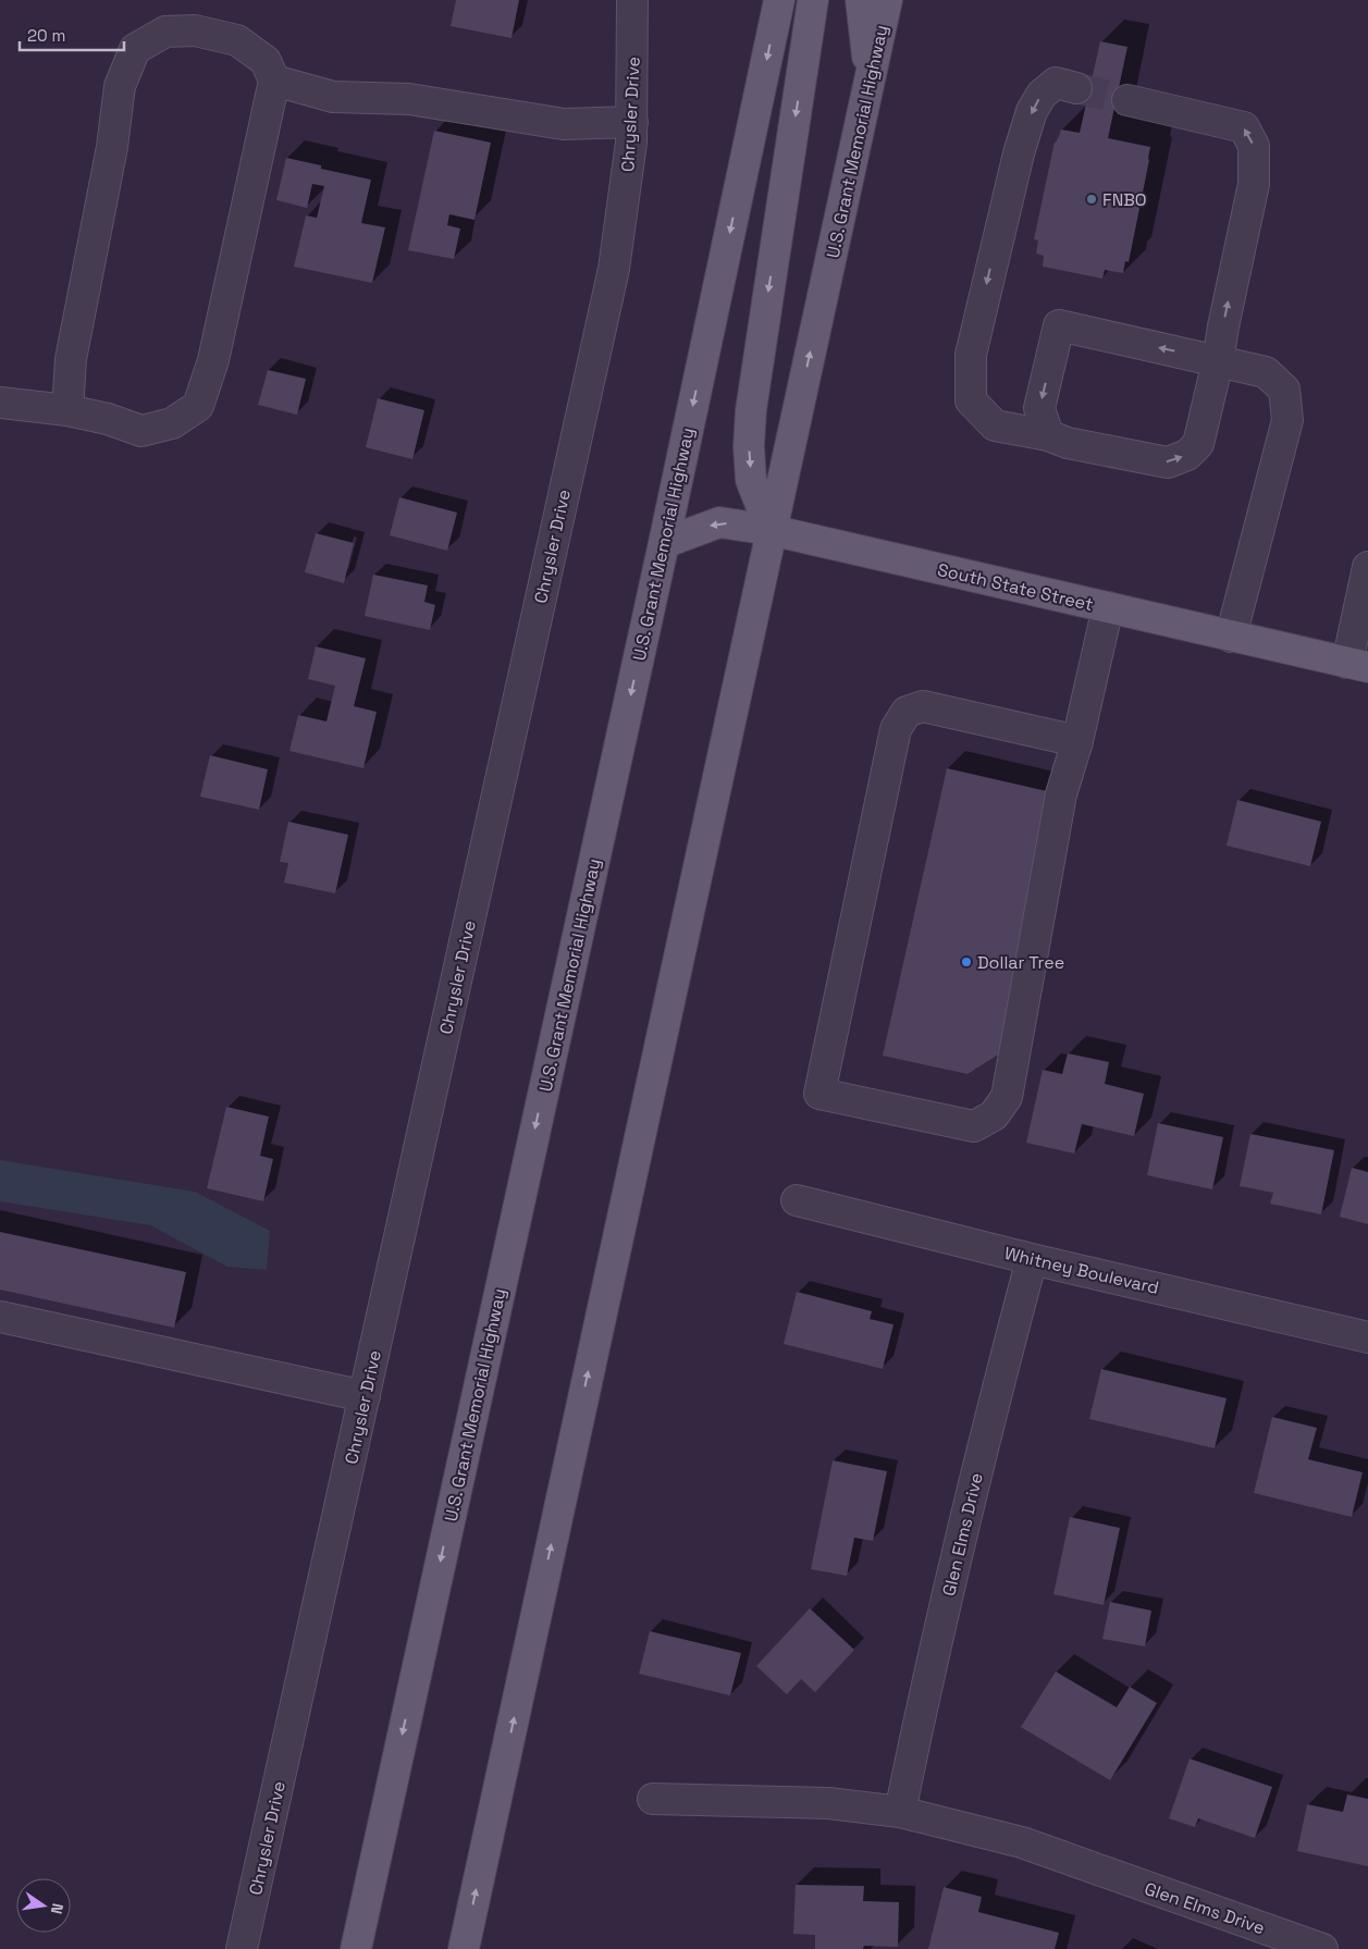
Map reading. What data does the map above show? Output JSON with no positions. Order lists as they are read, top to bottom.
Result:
{
  "streets": {
    "main road": ["U.S. Grant Memorial Highway", "South State Street"],
    "street": ["Chrysler Drive", "Whitney Boulevard", "Glen Elms Drive"]
  },
  "crossings": [
    ["U.S. Grant Memorial Highway", "South State Street"],
    ["Whitney Boulevard", "Glen Elms Drive"]
  ],
  "places": ["FNBO", "Dollar Tree"],
  "scale_bar": "20 m",
  "north": "right"
}
